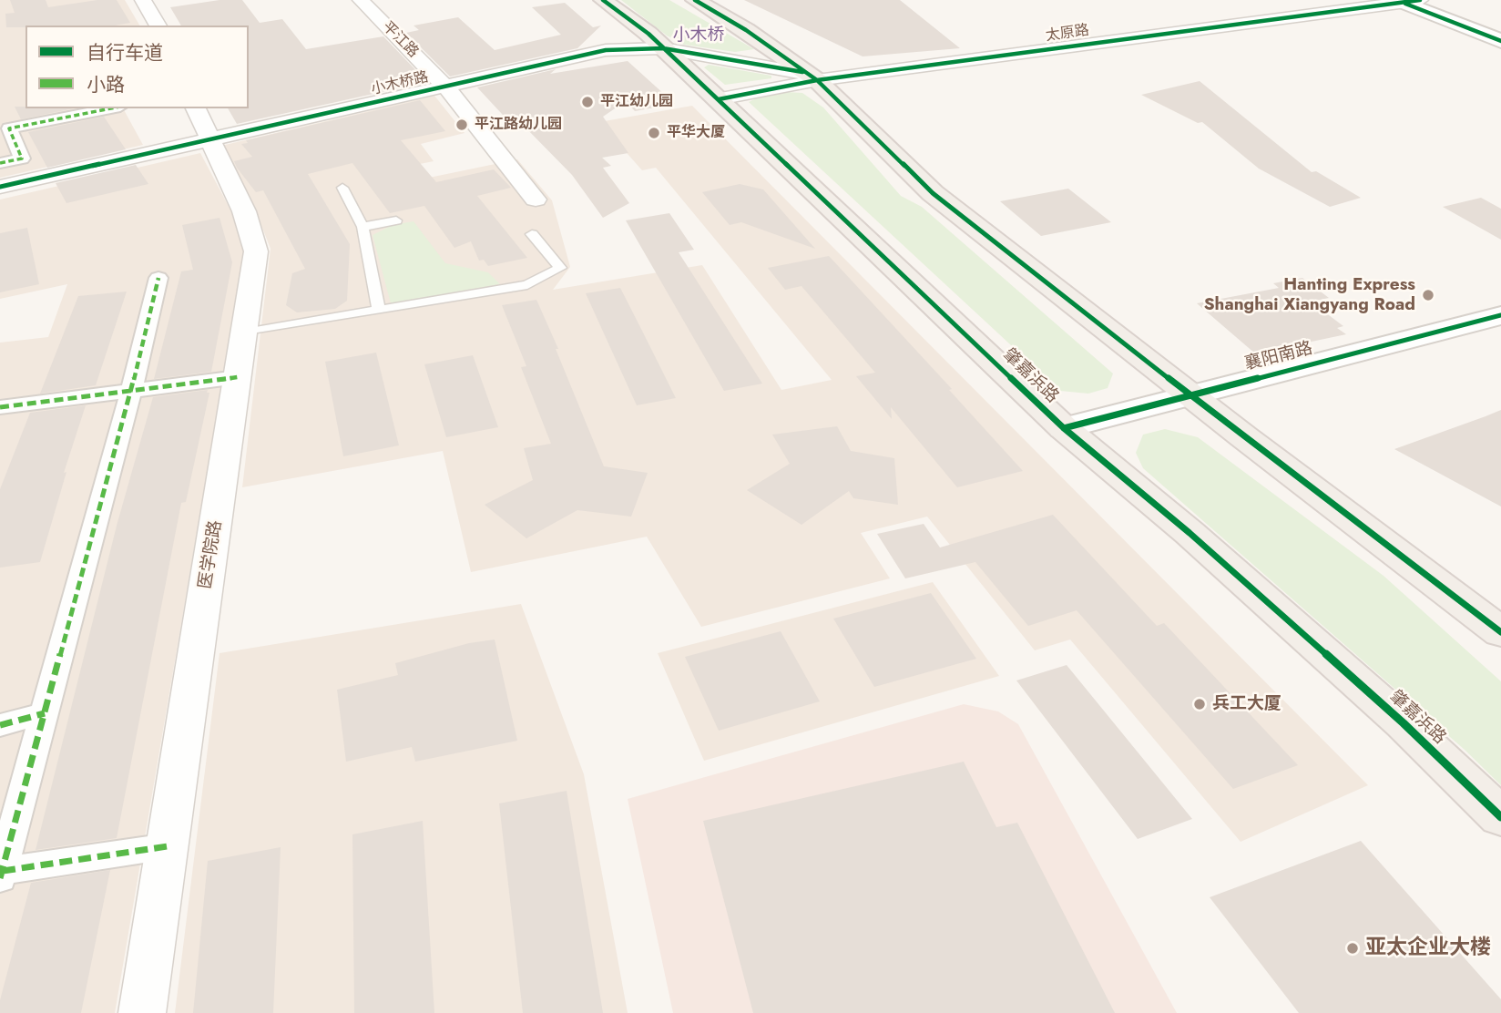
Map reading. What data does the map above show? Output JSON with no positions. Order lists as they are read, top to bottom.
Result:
{
  "streets": {
    "main road": ["肇嘉浜路"],
    "street": [
      "太原路",
      "平江路",
      "小木桥路",
      "襄阳南路",
      "医学院路"
    ]
  },
  "crossings": [
    ["太原路", "小木桥路"],
    ["太原路", "肇嘉浜路"],
    ["平江路", "小木桥路"],
    ["小木桥路", "肇嘉浜路"],
    ["小木桥路", "医学院路"],
    ["襄阳南路", "肇嘉浜路"]
  ],
  "districts": ["小木桥"],
  "places": [
    "平江幼儿园",
    "平江路幼儿园",
    "平华大厦",
    "Hanting Express Shanghai Xiangyang Road",
    "兵工大厦",
    "亚太企业大楼"
  ],
  "legend": ["自行车道", "小路"]
}
